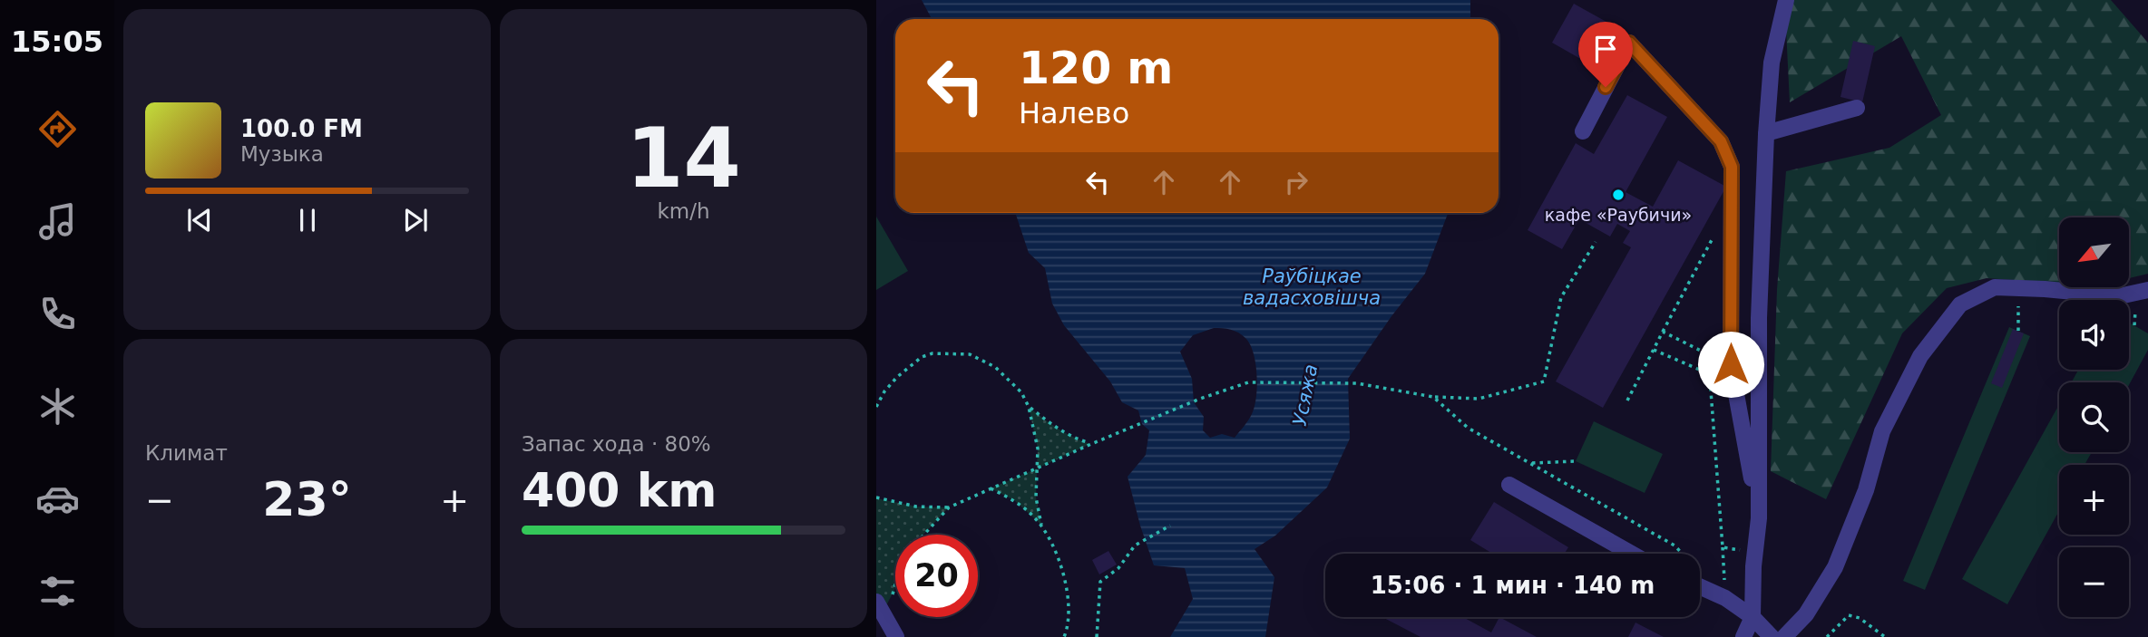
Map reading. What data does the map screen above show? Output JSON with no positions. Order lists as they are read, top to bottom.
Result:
{
  "water": ["Раўбіцкае вадасховішча", "Усяжа"],
  "places": ["кафе «Раубичи»"],
  "north": "bottom left",
  "page": {
    "tabs": "15:05",
    "tile": [
      ["14", "km/h"],
      "Климат",
      ["Запас хода · 80%", "400 km"]
    ],
    "turn": ["120 m", "Налево"],
    "song": ["100.0 FM", "Музыка"],
    "map_buttons": ["+", "−"],
    "heat": ["−", "23°", "+"],
    "limit": "20",
    "trip": "15:06 · 1 мин · 140 m"
  }
}
